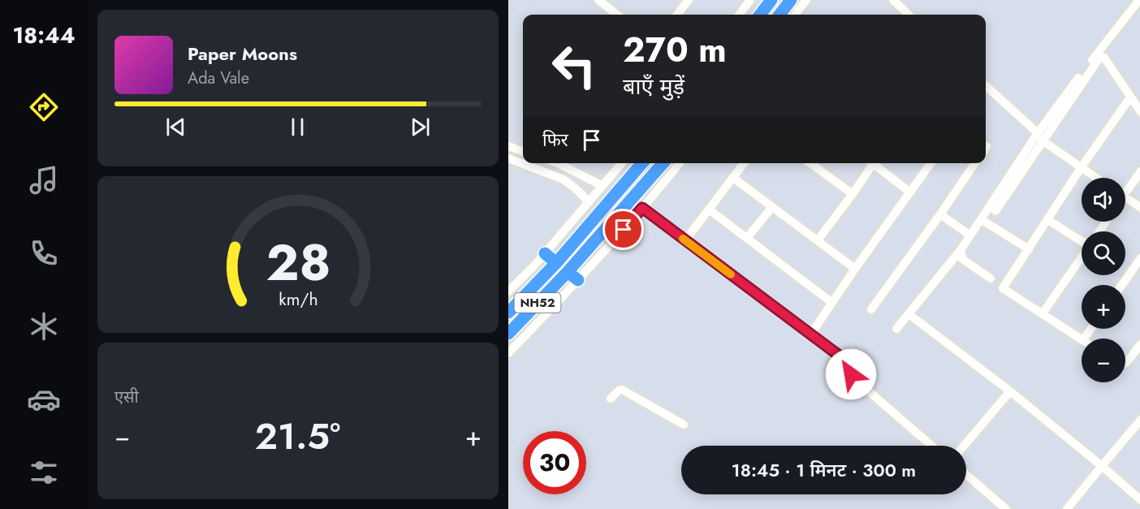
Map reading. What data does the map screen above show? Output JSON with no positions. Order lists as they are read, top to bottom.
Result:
{
  "streets": {
    "highway": ["NH52"]
  },
  "page": {
    "tabs": "18:44",
    "turn": ["270 m", "बाएँ मुड़ें"],
    "song": ["Paper Moons", "Ada Vale"],
    "then": "फिर",
    "map_buttons": ["+", "−"],
    "tile": "एसी",
    "heat": ["−", "21.5°", "+"],
    "limit": "30",
    "trip": "18:45 · 1 मिनट · 300 m",
    "gauge": ["28", "km/h"]
  }
}
